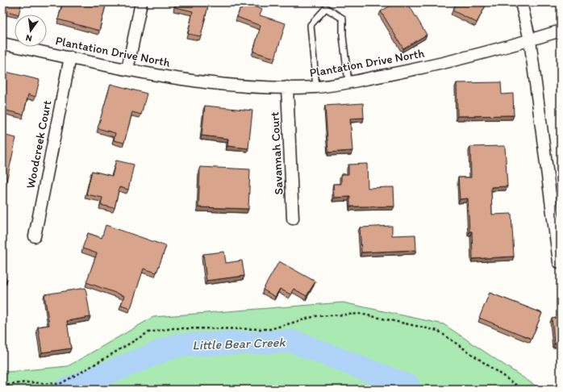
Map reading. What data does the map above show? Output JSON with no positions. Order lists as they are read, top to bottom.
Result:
{
  "streets": {
    "street": ["Plantation Drive North", "Woodcreek Court", "Savannah Court"]
  },
  "crossings": [
    ["Plantation Drive North", "Woodcreek Court"],
    ["Plantation Drive North", "Savannah Court"]
  ],
  "water": ["Little Bear Creek"],
  "north": "bottom"
}
